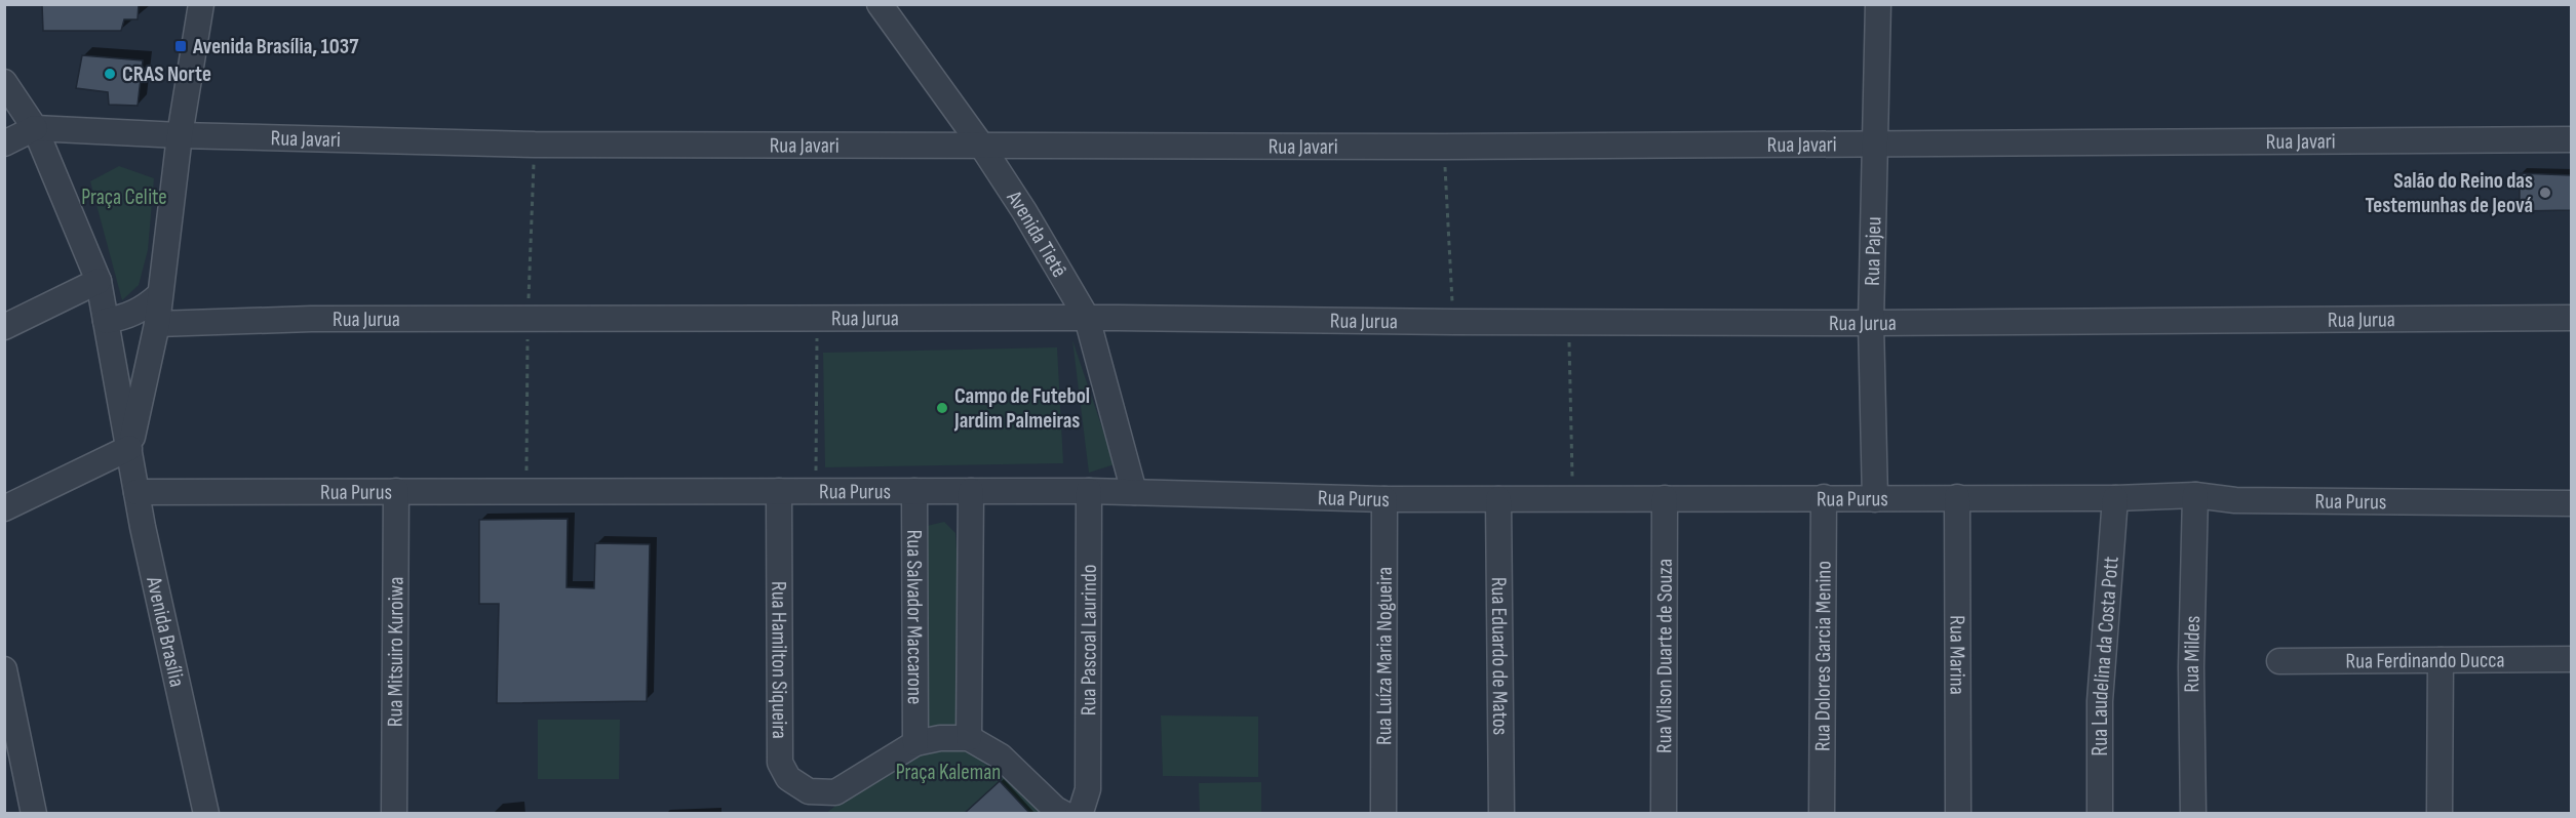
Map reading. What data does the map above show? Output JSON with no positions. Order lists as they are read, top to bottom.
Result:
{
  "streets": {
    "street": [
      "Rua Javari",
      "Avenida Tietê",
      "Rua Pajeu",
      "Rua Jurua",
      "Rua Purus",
      "Rua Salvador Maccarone",
      "Avenida Brasília",
      "Rua Pascoal Laurindo",
      "Rua Mitsuiro Kuroiwa",
      "Rua Mildes",
      "Rua Dolores Garcia Menino",
      "Rua Marina",
      "Rua Luíza Maria Nogueira",
      "Rua Eduardo de Matos",
      "Rua Vilson Duarte de Souza",
      "Rua Laudelina da Costa Pott",
      "Rua Ferdinando Ducca",
      "Rua Hamilton Siqueira"
    ]
  },
  "crossings": [
    ["Rua Javari", "Avenida Tietê"],
    ["Rua Javari", "Rua Pajeu"],
    ["Rua Javari", "Avenida Brasília"],
    ["Avenida Tietê", "Rua Jurua"],
    ["Avenida Tietê", "Rua Purus"],
    ["Rua Pajeu", "Rua Jurua"],
    ["Rua Pajeu", "Rua Purus"],
    ["Rua Jurua", "Avenida Brasília"],
    ["Rua Purus", "Rua Salvador Maccarone"],
    ["Rua Purus", "Avenida Brasília"],
    ["Rua Purus", "Rua Pascoal Laurindo"],
    ["Rua Purus", "Rua Mitsuiro Kuroiwa"],
    ["Rua Purus", "Rua Mildes"],
    ["Rua Purus", "Rua Dolores Garcia Menino"],
    ["Rua Purus", "Rua Marina"],
    ["Rua Purus", "Rua Luíza Maria Nogueira"],
    ["Rua Purus", "Rua Eduardo de Matos"],
    ["Rua Purus", "Rua Vilson Duarte de Souza"],
    ["Rua Purus", "Rua Laudelina da Costa Pott"],
    ["Rua Purus", "Rua Hamilton Siqueira"],
    ["Rua Salvador Maccarone", "Rua Hamilton Siqueira"]
  ],
  "parks": ["Praça Celite", "Praça Kaleman"],
  "places": {
    "transit": ["Avenida Brasília, 1037"],
    "other": ["CRAS Norte", "Salão do Reino das Testemunhas de Jeová", "Campo de Futebol Jardim Palmeiras"]
  }
}
